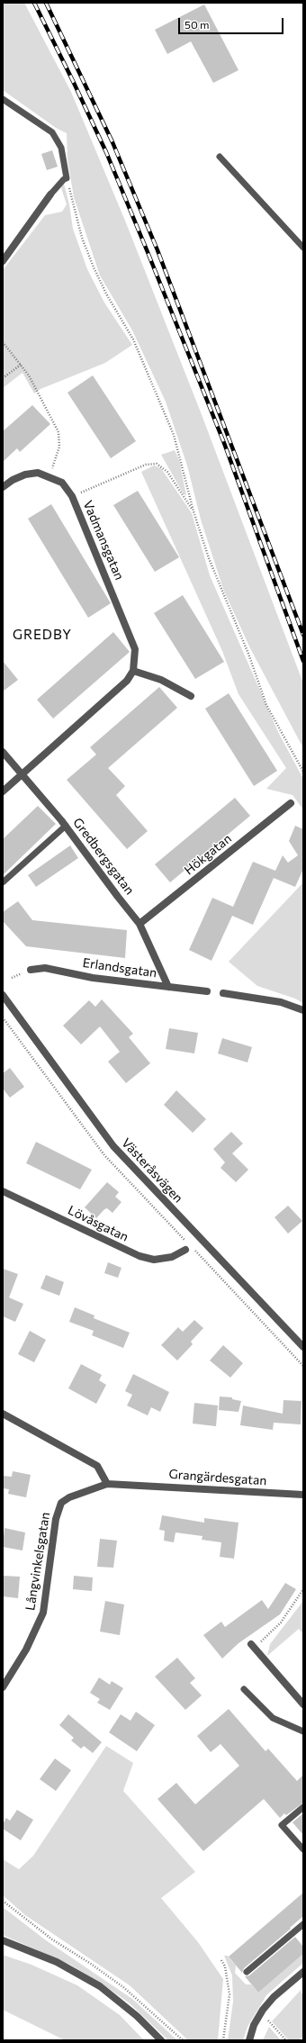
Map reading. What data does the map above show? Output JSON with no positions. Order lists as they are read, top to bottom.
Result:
{
  "streets": {
    "street": [
      "Vadmansgatan",
      "Hökgatan",
      "Gredbergsgatan",
      "Erlandsgatan",
      "Västeråsvägen",
      "Lövåsgatan",
      "Grangärdesgatan",
      "Långvinkelsgatan"
    ]
  },
  "crossings": [
    ["Hökgatan", "Gredbergsgatan"],
    ["Gredbergsgatan", "Erlandsgatan"],
    ["Grangärdesgatan", "Långvinkelsgatan"]
  ],
  "districts": ["GREDBY"],
  "scale_bar": "50 m"
}
